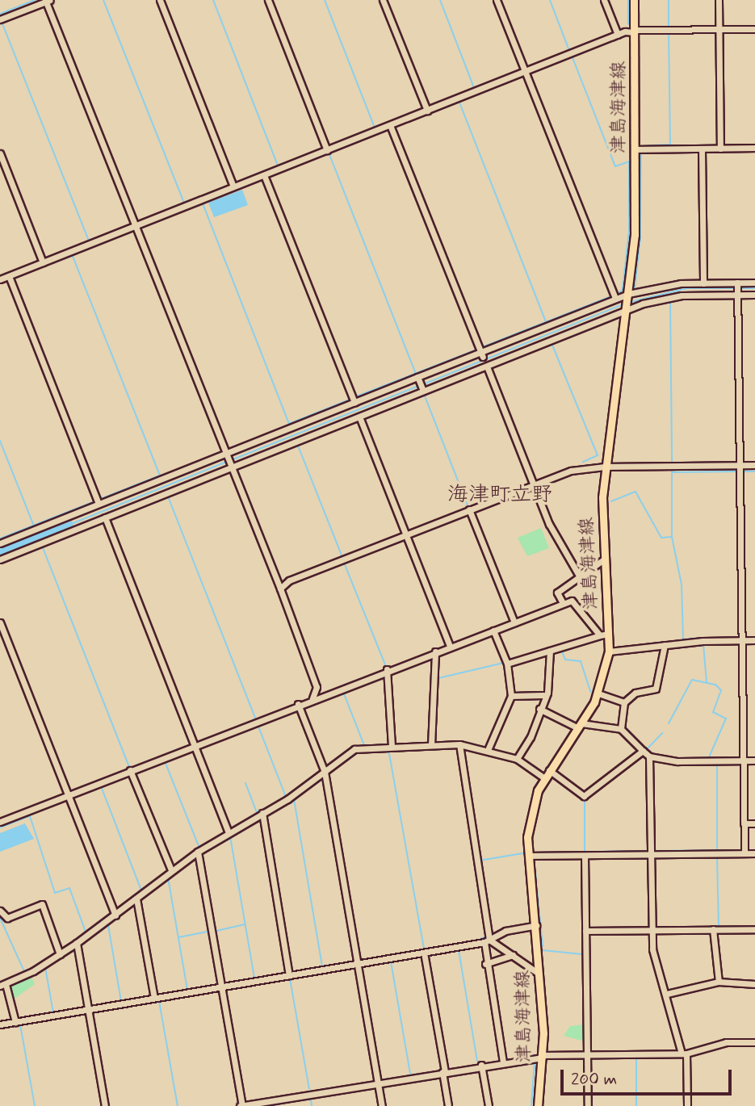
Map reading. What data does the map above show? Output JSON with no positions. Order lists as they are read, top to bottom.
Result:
{
  "streets": {
    "main road": ["津島海津線"]
  },
  "districts": ["海津町立野"],
  "scale_bar": "200 m"
}
